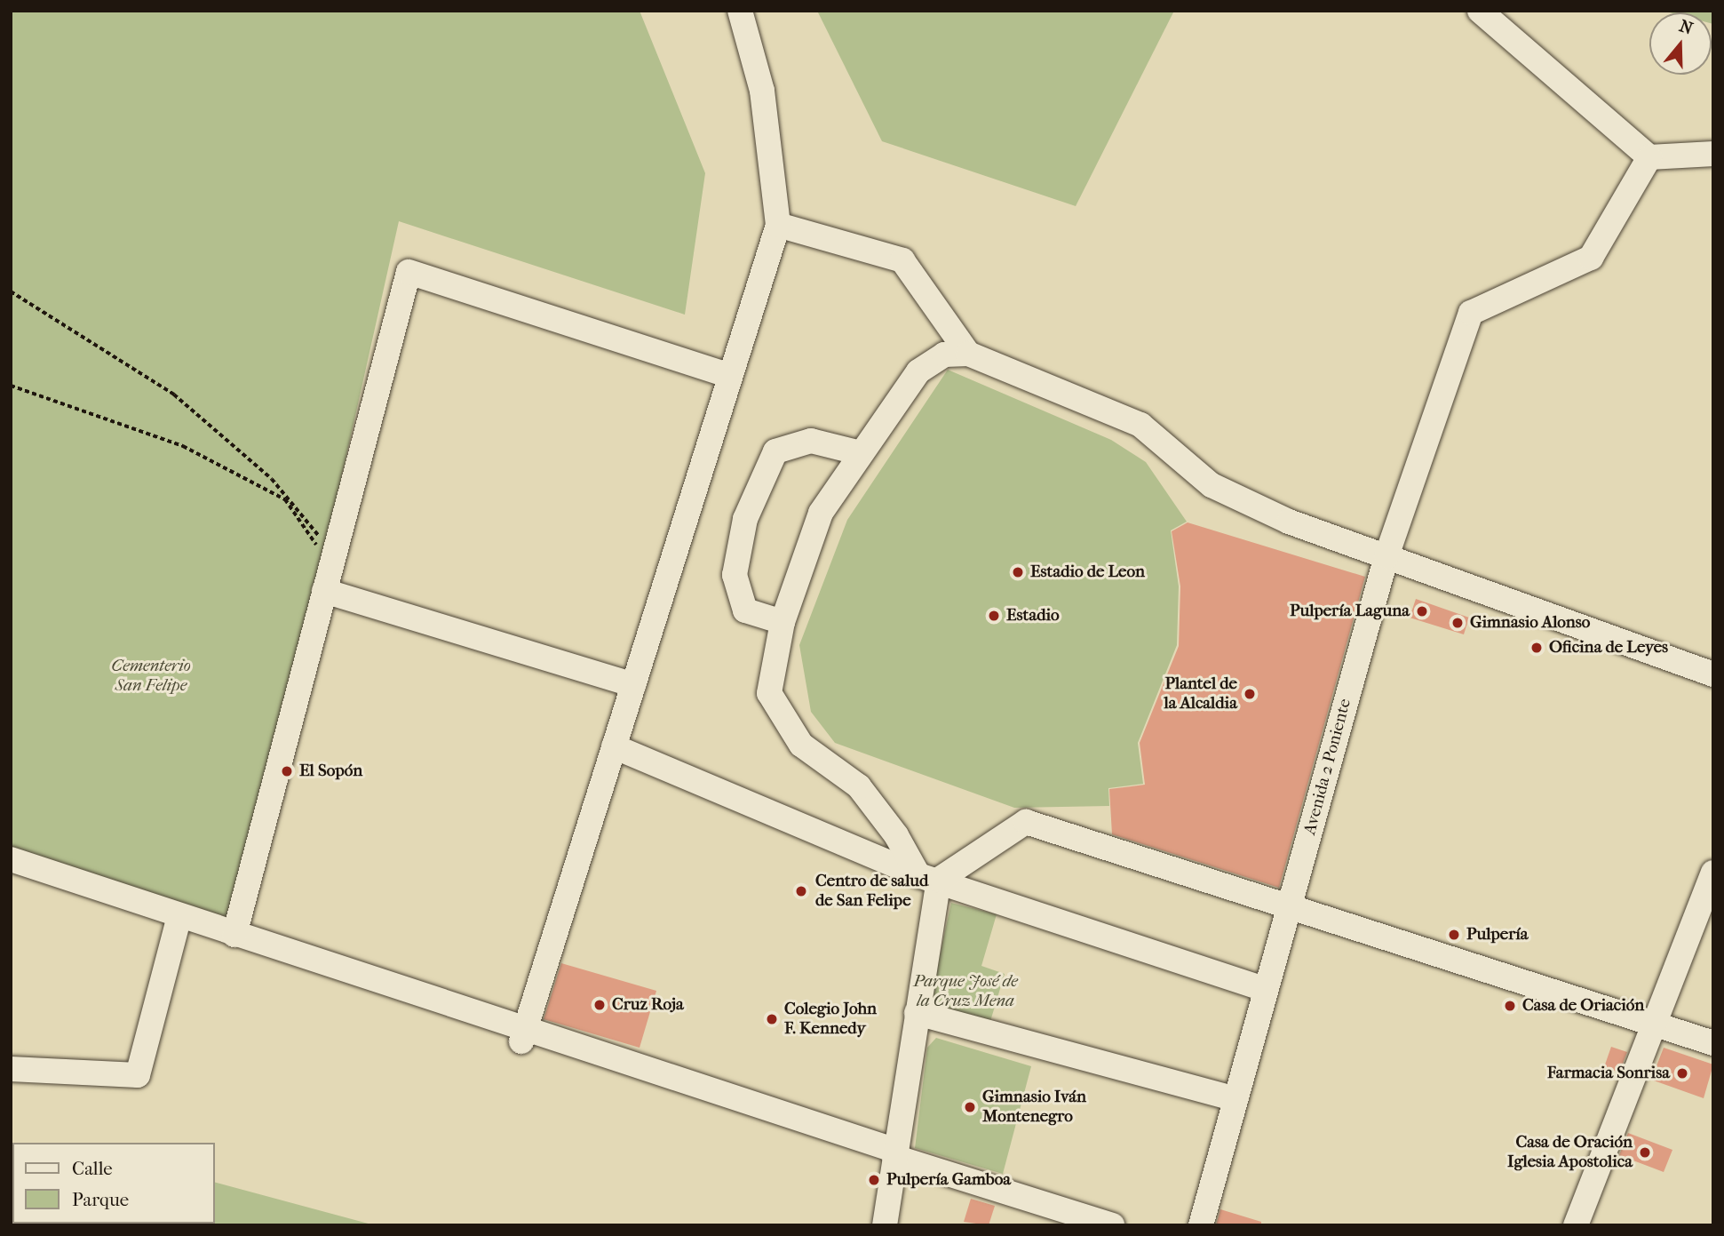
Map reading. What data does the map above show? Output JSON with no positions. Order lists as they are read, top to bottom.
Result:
{
  "streets": {
    "street": ["Avenida 2 Poniente"]
  },
  "parks": ["Cementerio San Felipe", "Parque José de la Cruz Mena"],
  "places": [
    "Estadio de Leon",
    "Pulpería Laguna",
    "Estadio",
    "Gimnasio Alonso",
    "Oficina de Leyes",
    "Plantel de la Alcaldia",
    "El Sopón",
    "Centro de salud de San Felipe",
    "Pulpería",
    "Cruz Roja",
    "Casa de Oriación",
    "Colegio John F. Kennedy",
    "Farmacia Sonrisa",
    "Gimnasio Iván Montenegro",
    "Casa de Oración Iglesia Apostolica",
    "Pulpería Gamboa"
  ],
  "legend": ["Calle", "Parque"],
  "north": "top"
}
